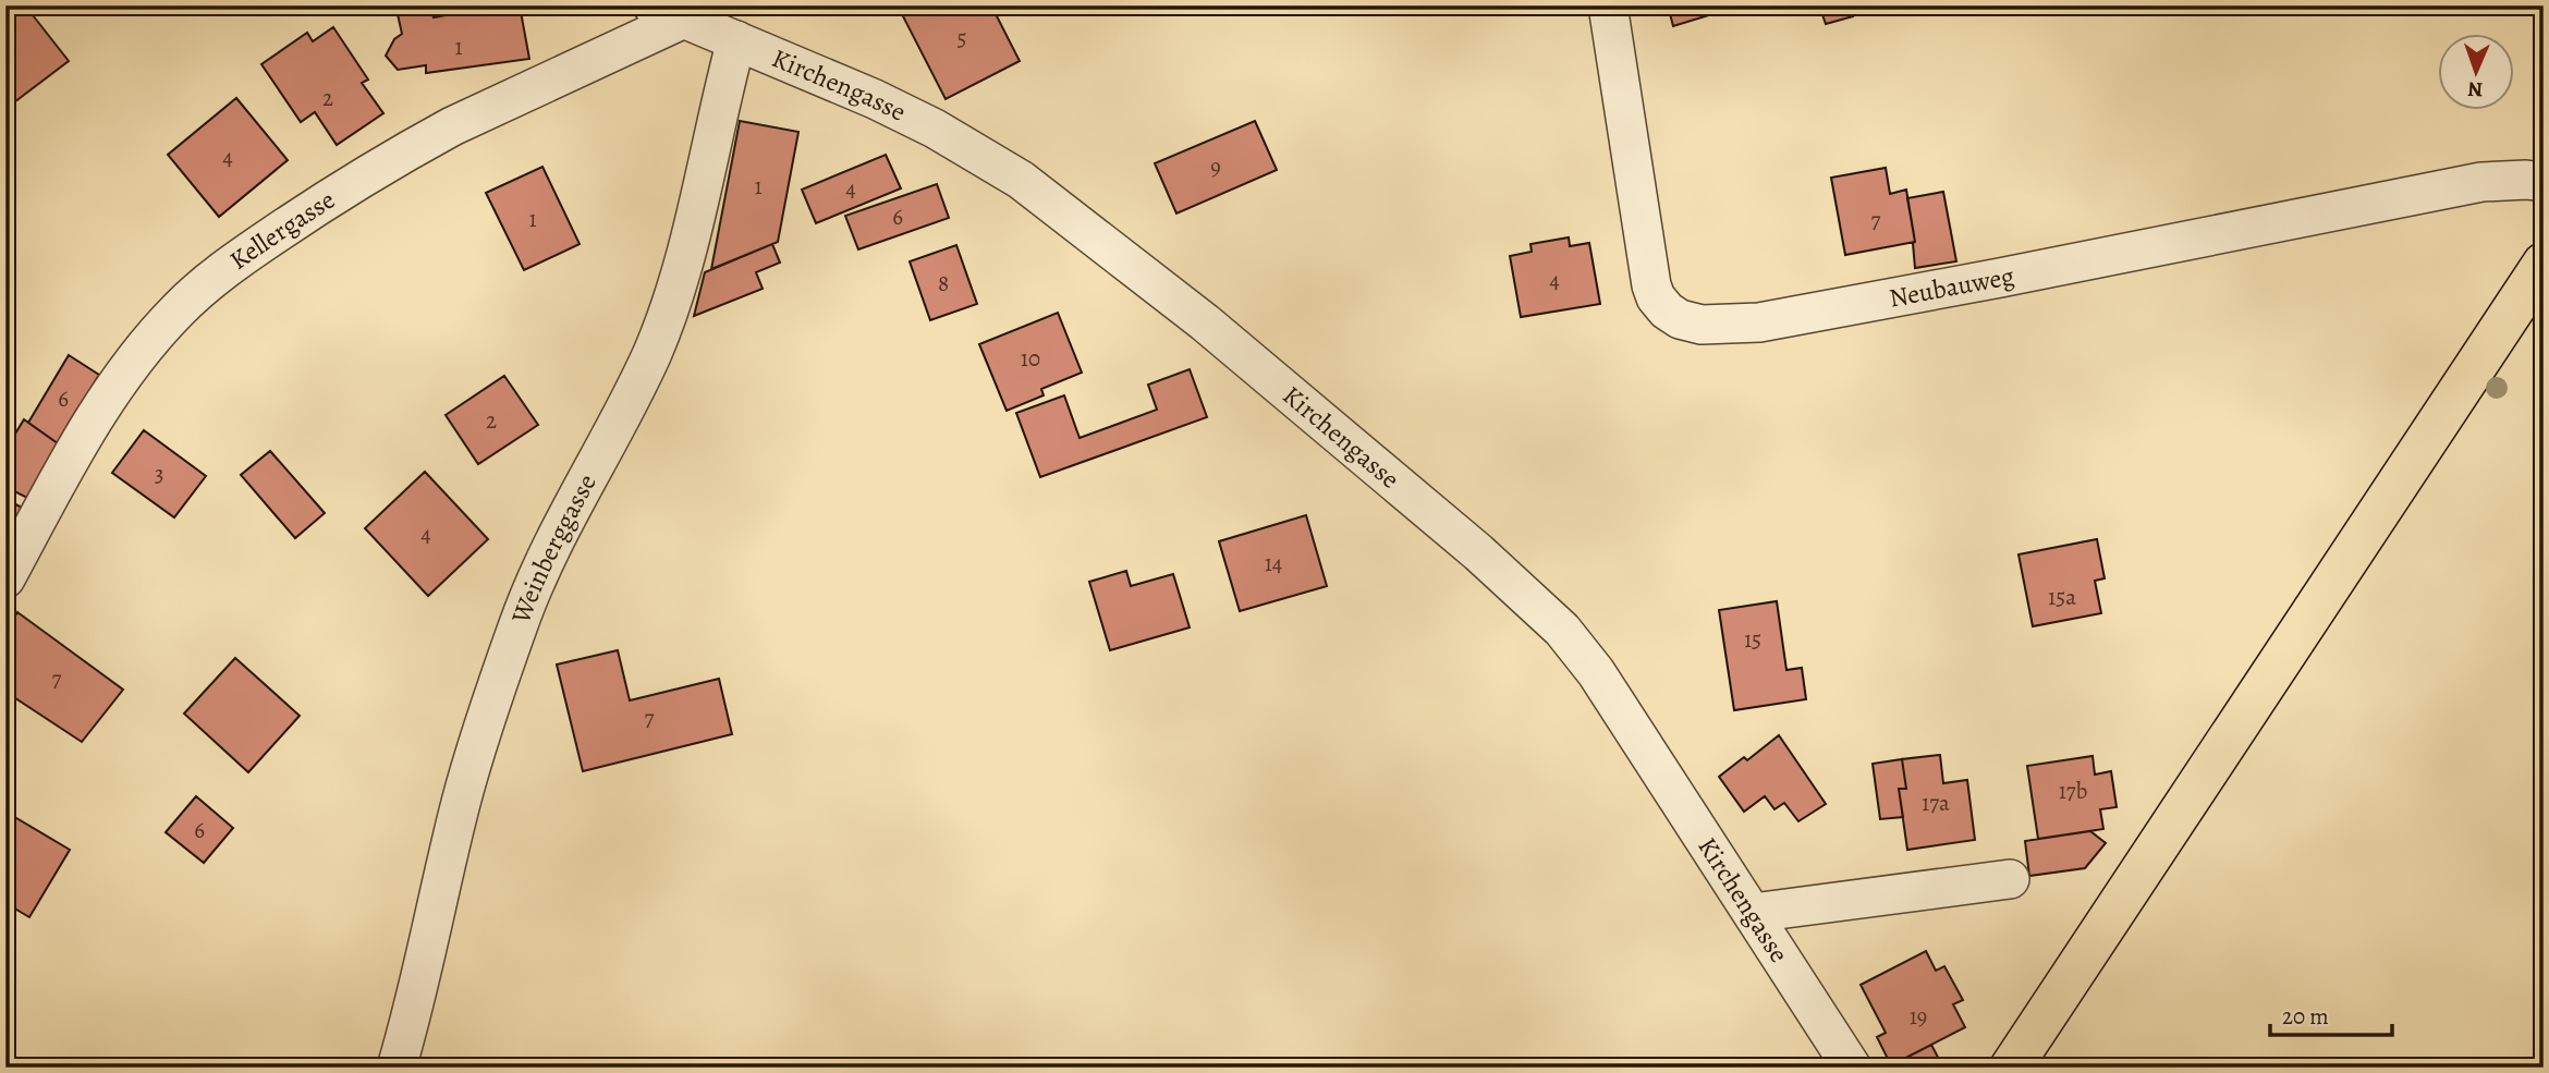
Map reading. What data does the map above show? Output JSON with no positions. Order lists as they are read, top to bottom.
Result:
{
  "streets": {
    "street": [
      "Kirchengasse",
      "Kellergasse",
      "Neubauweg",
      "Weinberggasse"
    ]
  },
  "crossings": [
    ["Kirchengasse", "Kellergasse"],
    ["Kirchengasse", "Weinberggasse"]
  ],
  "house_numbers": [
    "5",
    "1",
    "2",
    "4",
    "9",
    "1",
    "4",
    "6",
    "1",
    "7",
    "4",
    "8",
    "10",
    "6",
    "2",
    "3",
    "4",
    "14",
    "15a",
    "15",
    "7",
    "7",
    "17b",
    "17a",
    "6",
    "19"
  ],
  "scale_bar": "20 m",
  "north": "bottom"
}
